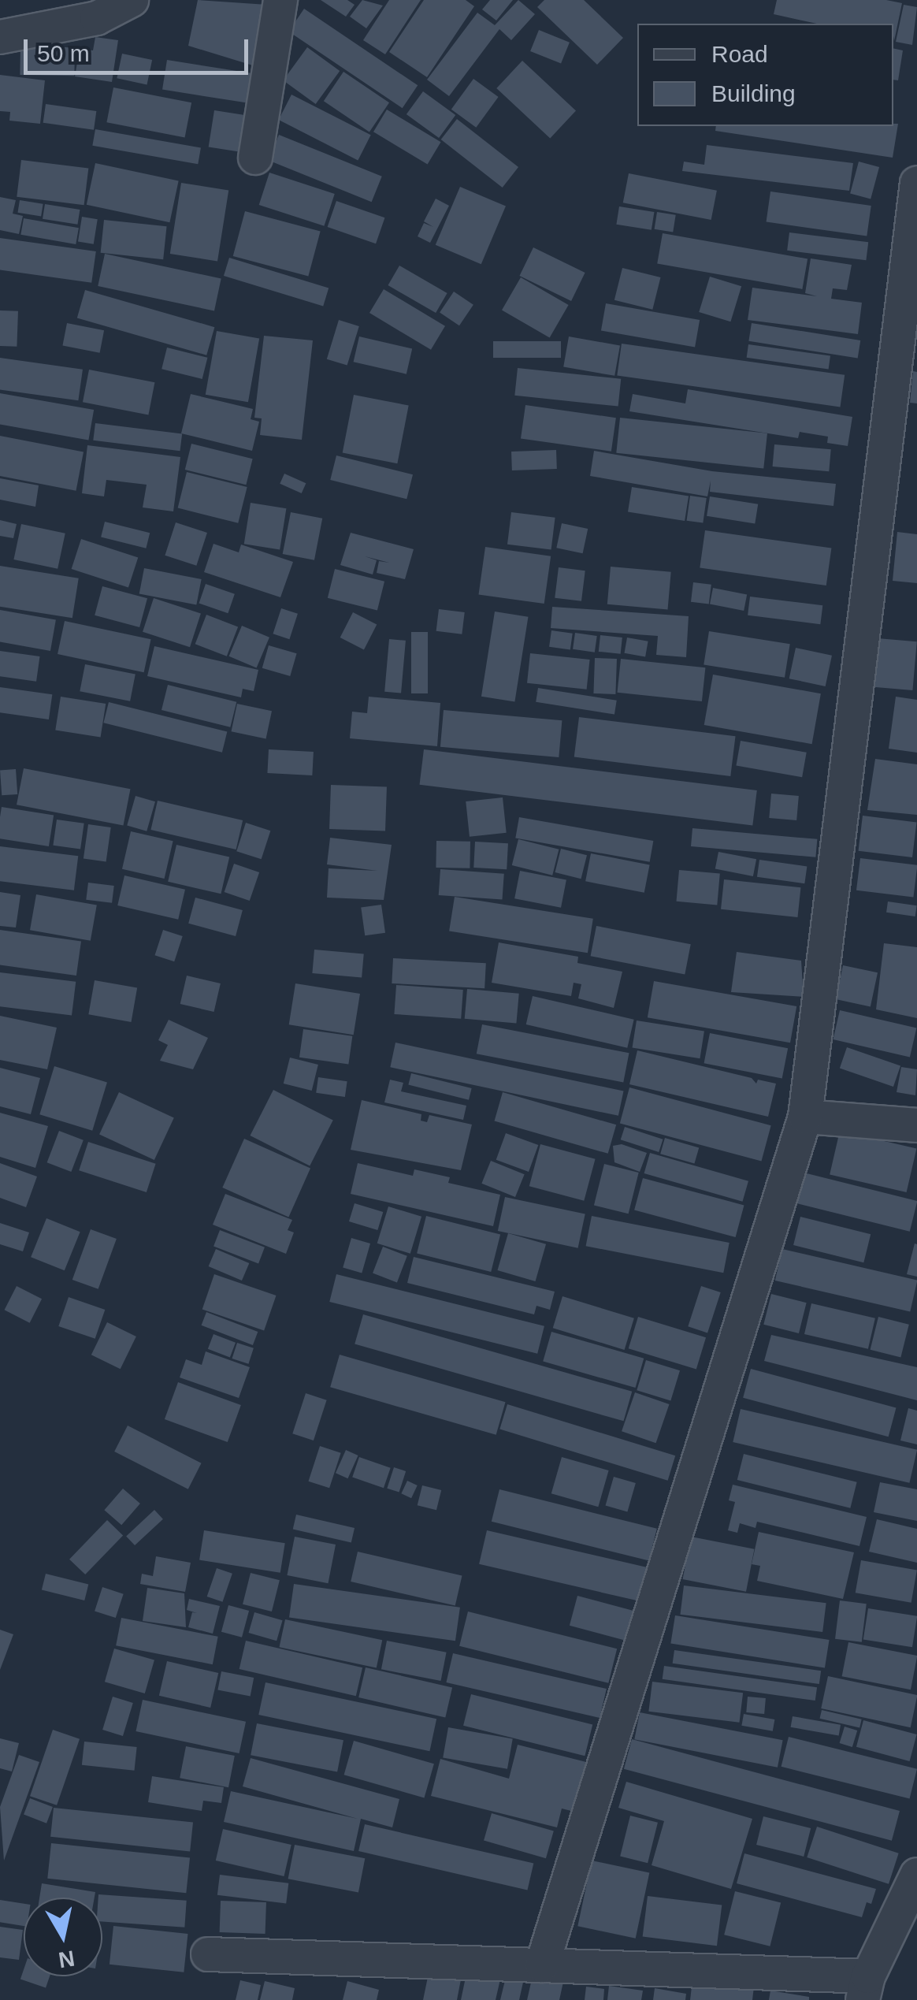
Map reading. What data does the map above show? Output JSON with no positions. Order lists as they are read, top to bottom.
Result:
{
  "legend": ["Road", "Building"],
  "scale_bar": "50 m",
  "north": "bottom"
}
